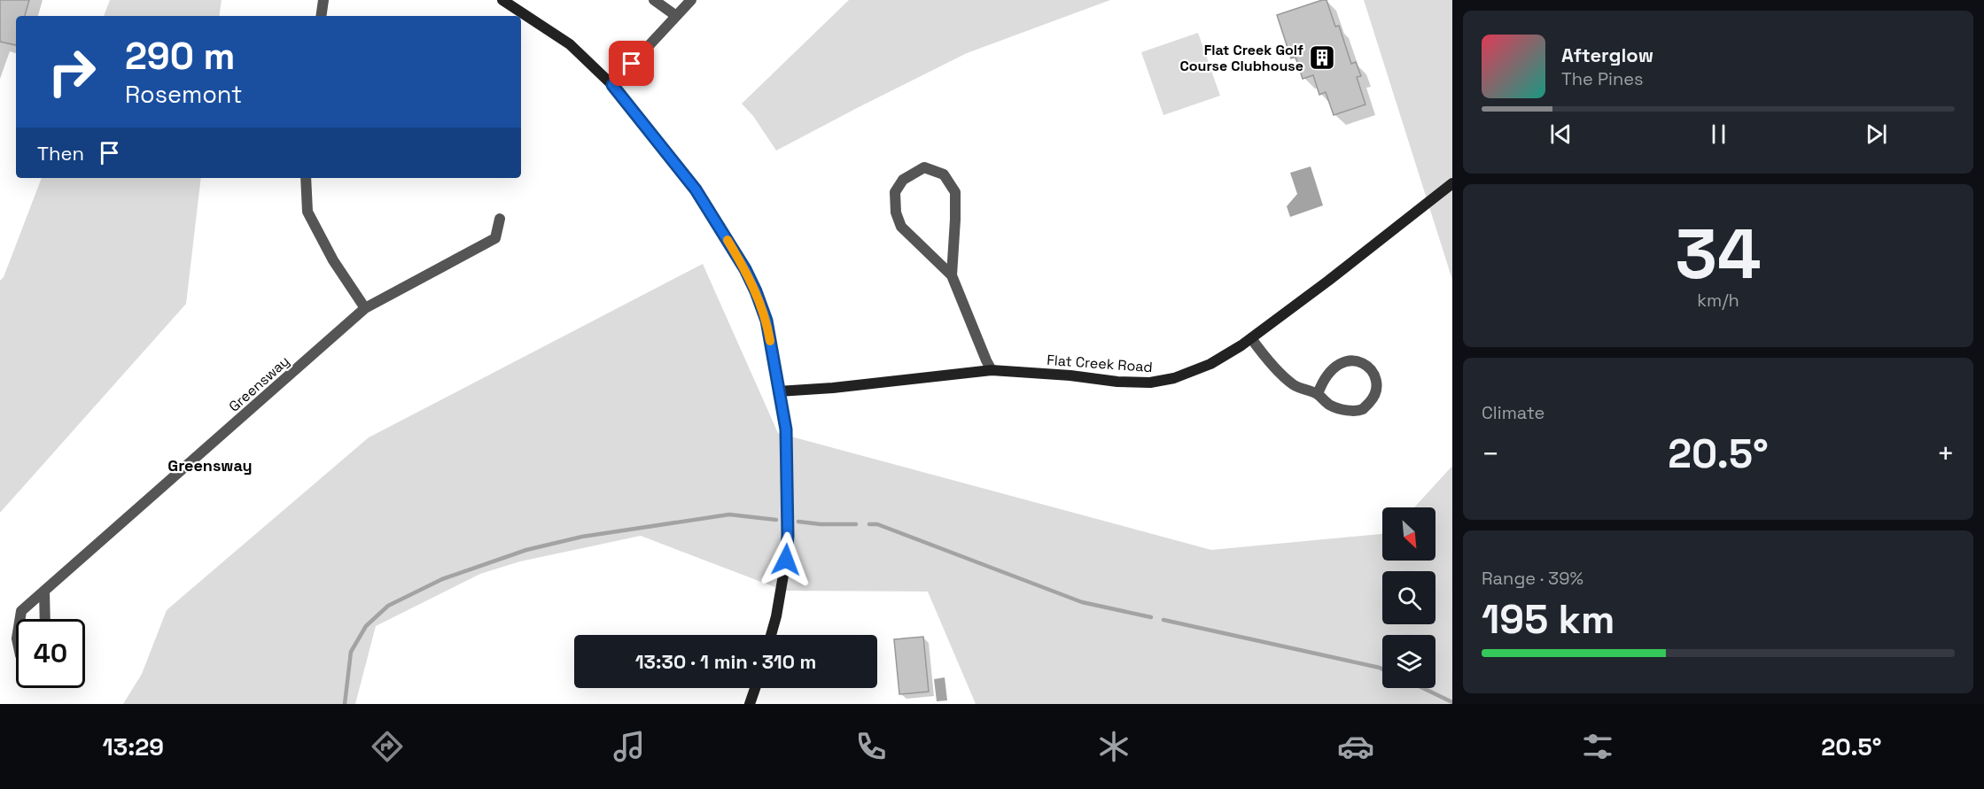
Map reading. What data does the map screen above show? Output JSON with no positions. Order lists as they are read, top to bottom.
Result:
{
  "streets": {
    "street": ["Flat Creek Road", "Greensway"]
  },
  "districts": ["Greensway"],
  "places": {
    "building": ["Flat Creek Golf Course Clubhouse"]
  },
  "north": "bottom right",
  "page": {
    "turn": ["290 m", "Rosemont"],
    "song": ["Afterglow", "The Pines"],
    "then": "Then",
    "tile": [
      ["34", "km/h"],
      "Climate",
      ["Range · 39%", "195 km"]
    ],
    "heat": ["−", "20.5°", "+"],
    "limit": "40",
    "trip": "13:30 · 1 min · 310 m",
    "tabs": ["13:29", "20.5°"]
  }
}
